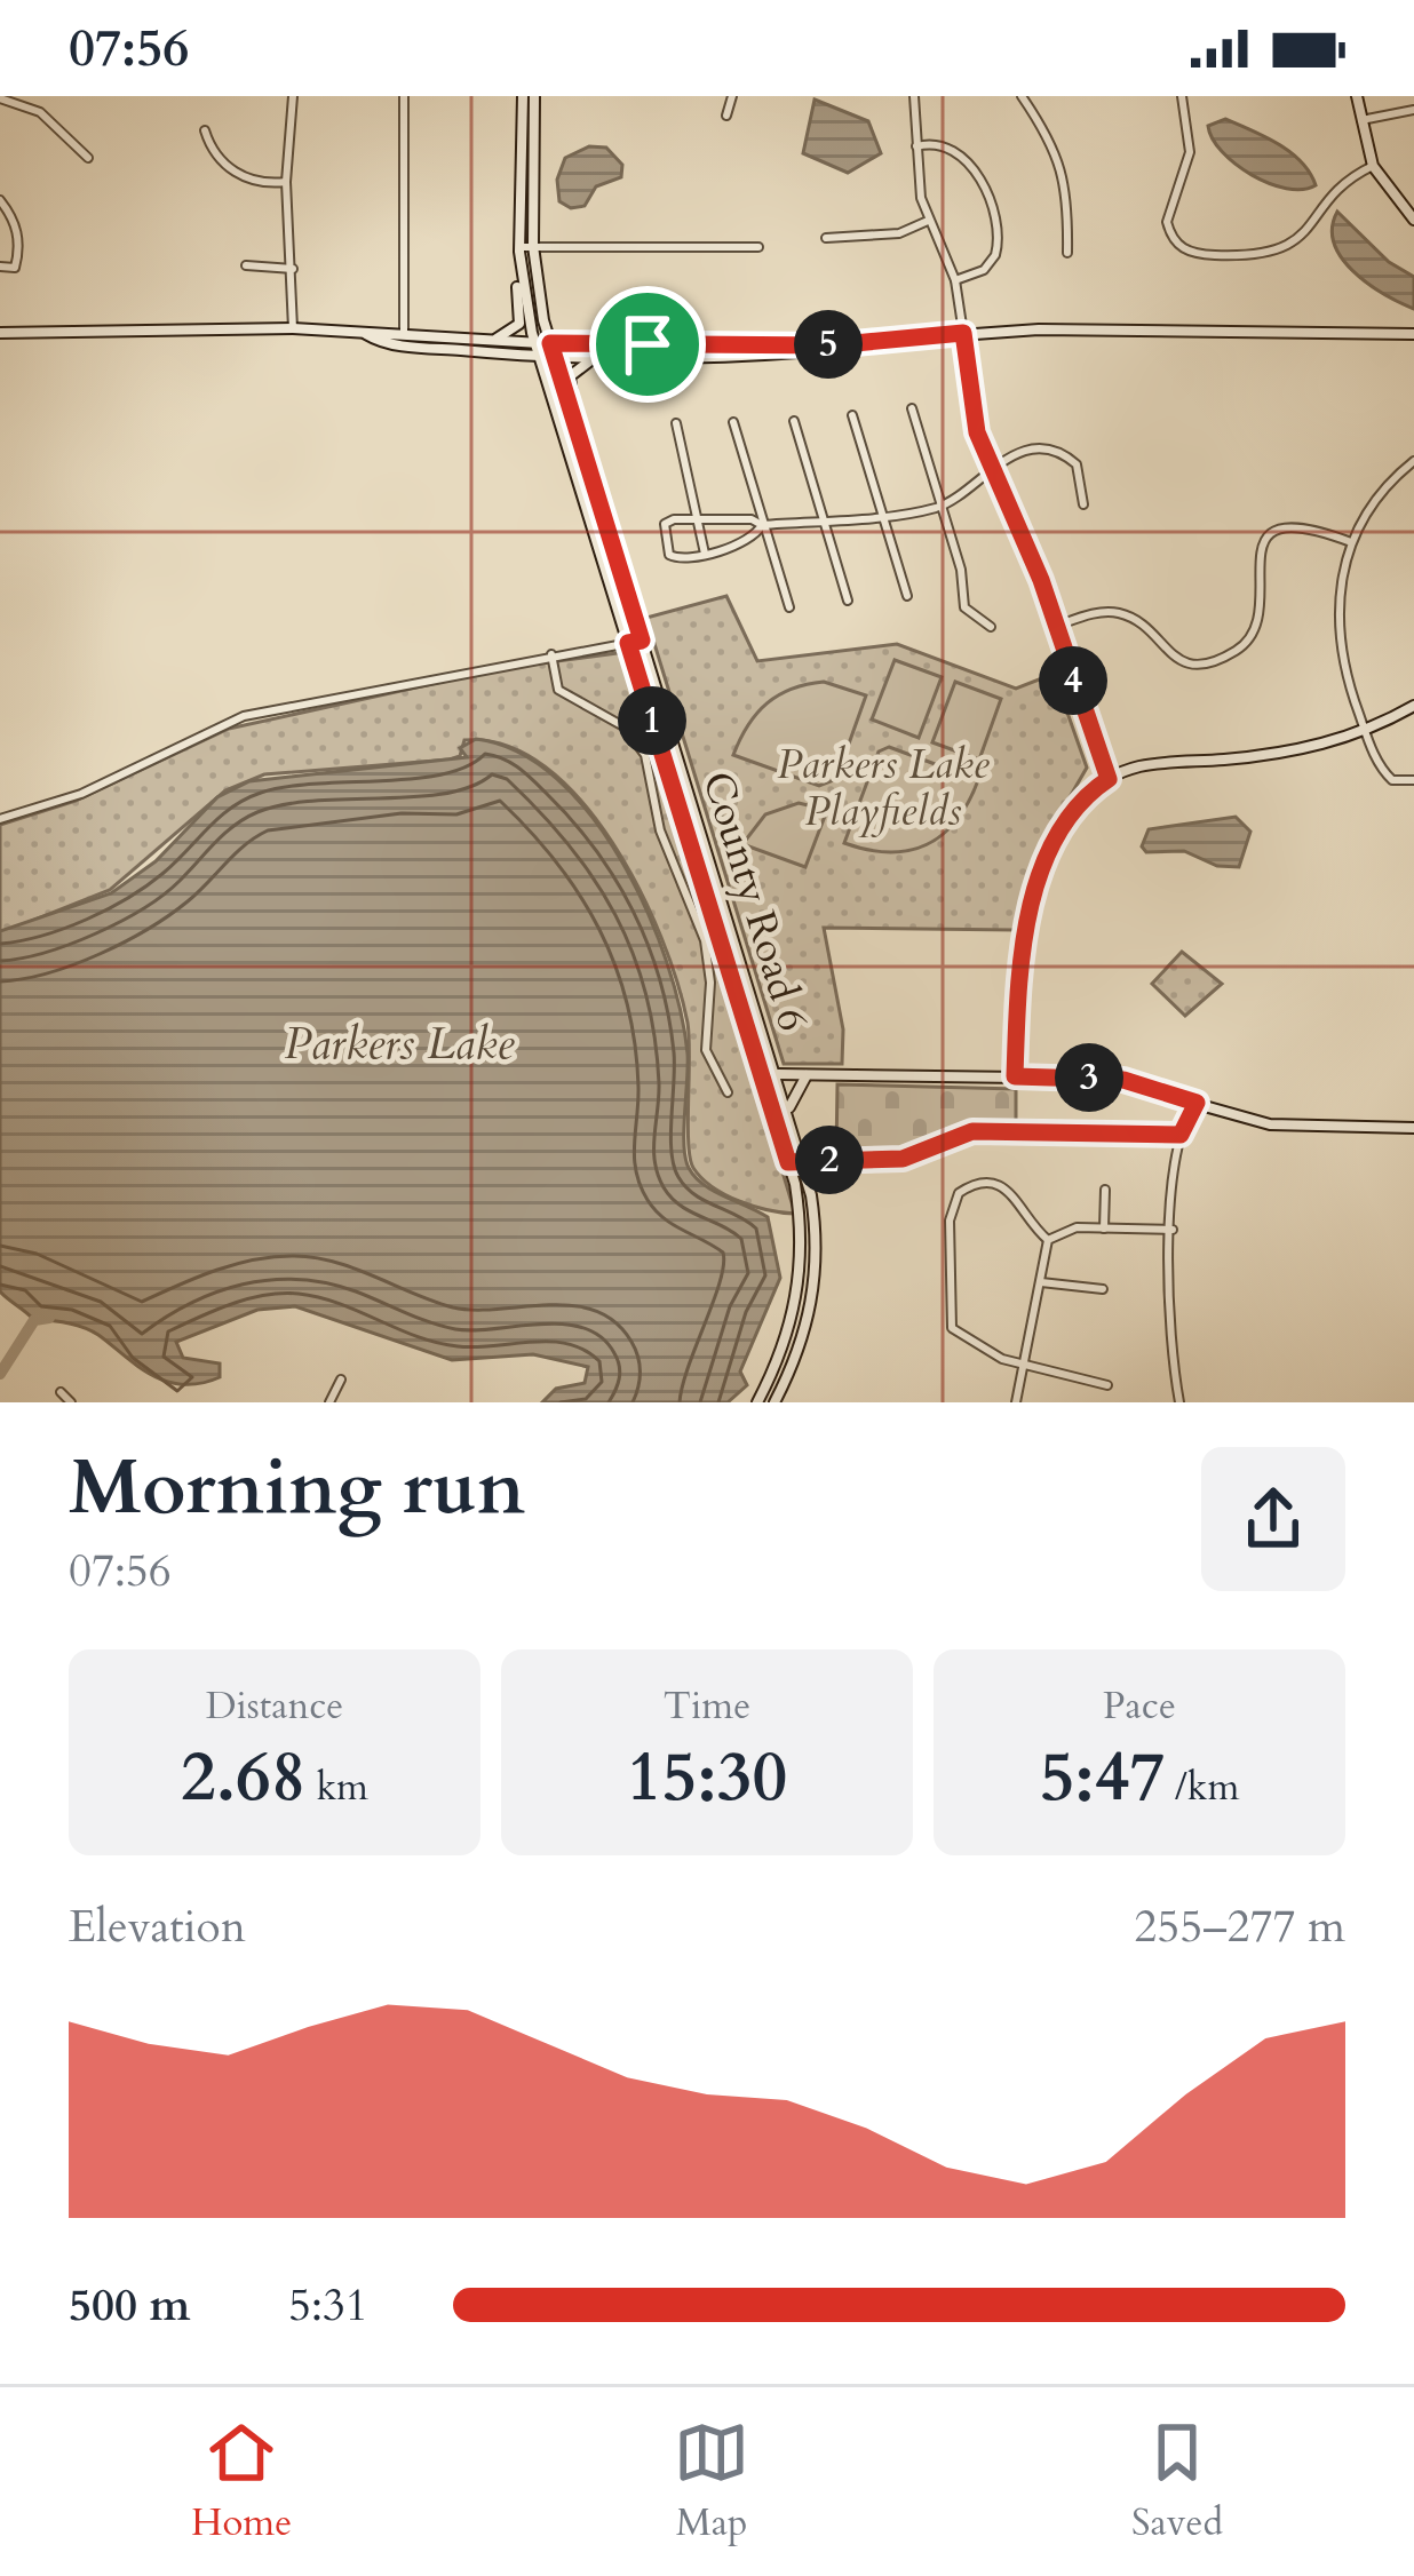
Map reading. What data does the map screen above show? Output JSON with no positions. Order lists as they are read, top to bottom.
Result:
{
  "streets": {
    "main road": ["County Road 6"]
  },
  "water": ["Parkers Lake"],
  "parks": ["Parkers Lake Playfields"],
  "page": {
    "status": "07:56",
    "pins": [
      "5",
      "4",
      "1",
      "3",
      "2"
    ],
    "heading": ["Morning run", "07:56"],
    "stats": [
      ["Distance", "2.68 km"],
      ["Time", "15:30"],
      ["Pace", "5:47 /km"]
    ],
    "chart": ["Elevation", "255–277 m"],
    "list": [
      {
        "name": "500 m",
        "note": "5:31"
      }
    ],
    "tabs": ["Home", "Map", "Saved"]
  }
}
